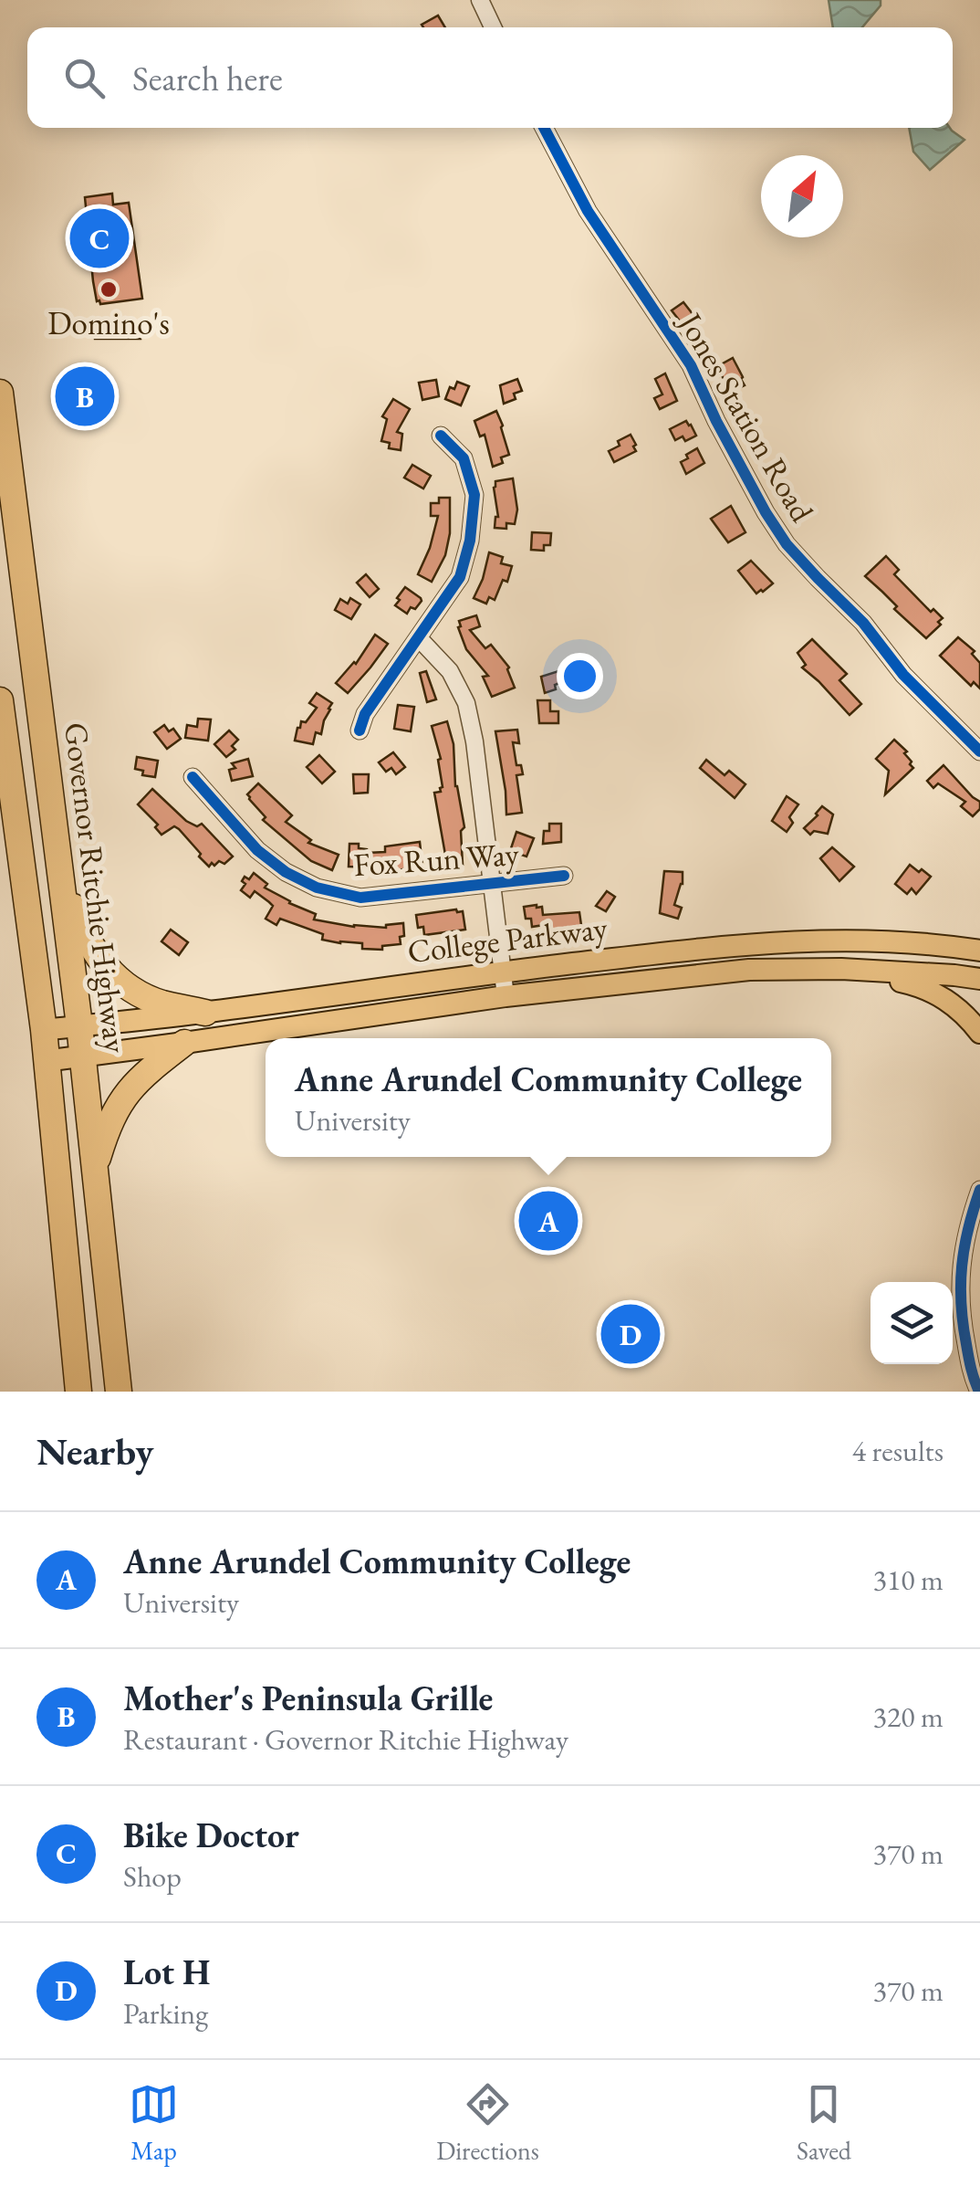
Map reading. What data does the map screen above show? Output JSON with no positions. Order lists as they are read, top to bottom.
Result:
{
  "streets": {
    "highway": ["Governor Ritchie Highway"],
    "main road": ["College Parkway"],
    "street": ["Jones Station Road", "Fox Run Way"]
  },
  "crossings": [
    ["Governor Ritchie Highway", "College Parkway"]
  ],
  "places": ["Domino's"],
  "north": "top right",
  "page": {
    "search": "Search here",
    "pins": [
      "C",
      "B",
      "A",
      "D"
    ],
    "popup": ["Anne Arundel Community College", "University"],
    "heading": ["Nearby", "4 results"],
    "list": [
      {
        "mark": "A",
        "name": "Anne Arundel Community College",
        "note": "University",
        "value": "310 m"
      },
      {
        "mark": "B",
        "name": "Mother's Peninsula Grille",
        "note": "Restaurant · Governor Ritchie Highway",
        "value": "320 m"
      },
      {
        "mark": "C",
        "name": "Bike Doctor",
        "note": "Shop",
        "value": "370 m"
      },
      {
        "mark": "D",
        "name": "Lot H",
        "note": "Parking",
        "value": "370 m"
      }
    ],
    "nav": ["Map", "Directions", "Saved"]
  }
}
